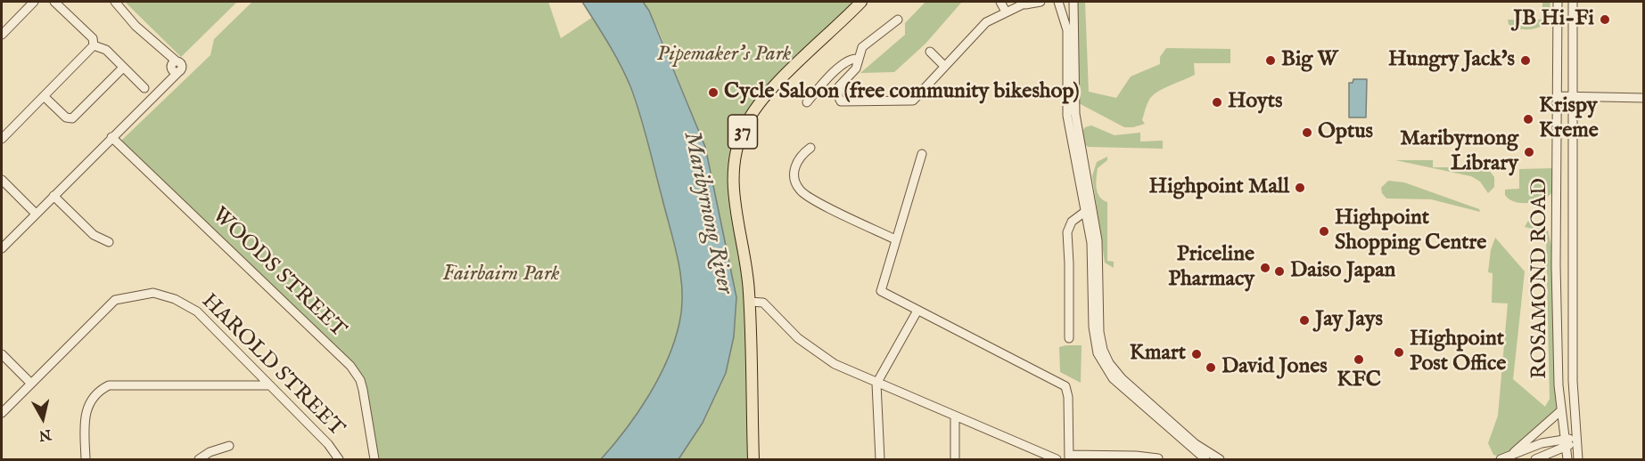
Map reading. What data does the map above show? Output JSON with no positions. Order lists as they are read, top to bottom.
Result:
{
  "streets": {
    "main road": ["37"],
    "street": ["WOODS STREET", "ROSAMOND ROAD", "HAROLD STREET"]
  },
  "water": ["Maribyrnong River"],
  "parks": ["Pipemaker's Park", "Fairbairn Park"],
  "places": [
    "JB Hi-Fi",
    "Big W",
    "Hungry Jack's",
    "Cycle Saloon (free community bikeshop)",
    "Hoyts",
    "Krispy Kreme",
    "Optus",
    "Maribyrnong Library",
    "Highpoint Mall",
    "Highpoint Shopping Centre",
    "Priceline Pharmacy",
    "Daiso Japan",
    "Jay Jays",
    "Highpoint Post Office",
    "Kmart",
    "KFC",
    "David Jones"
  ],
  "north": "bottom"
}
